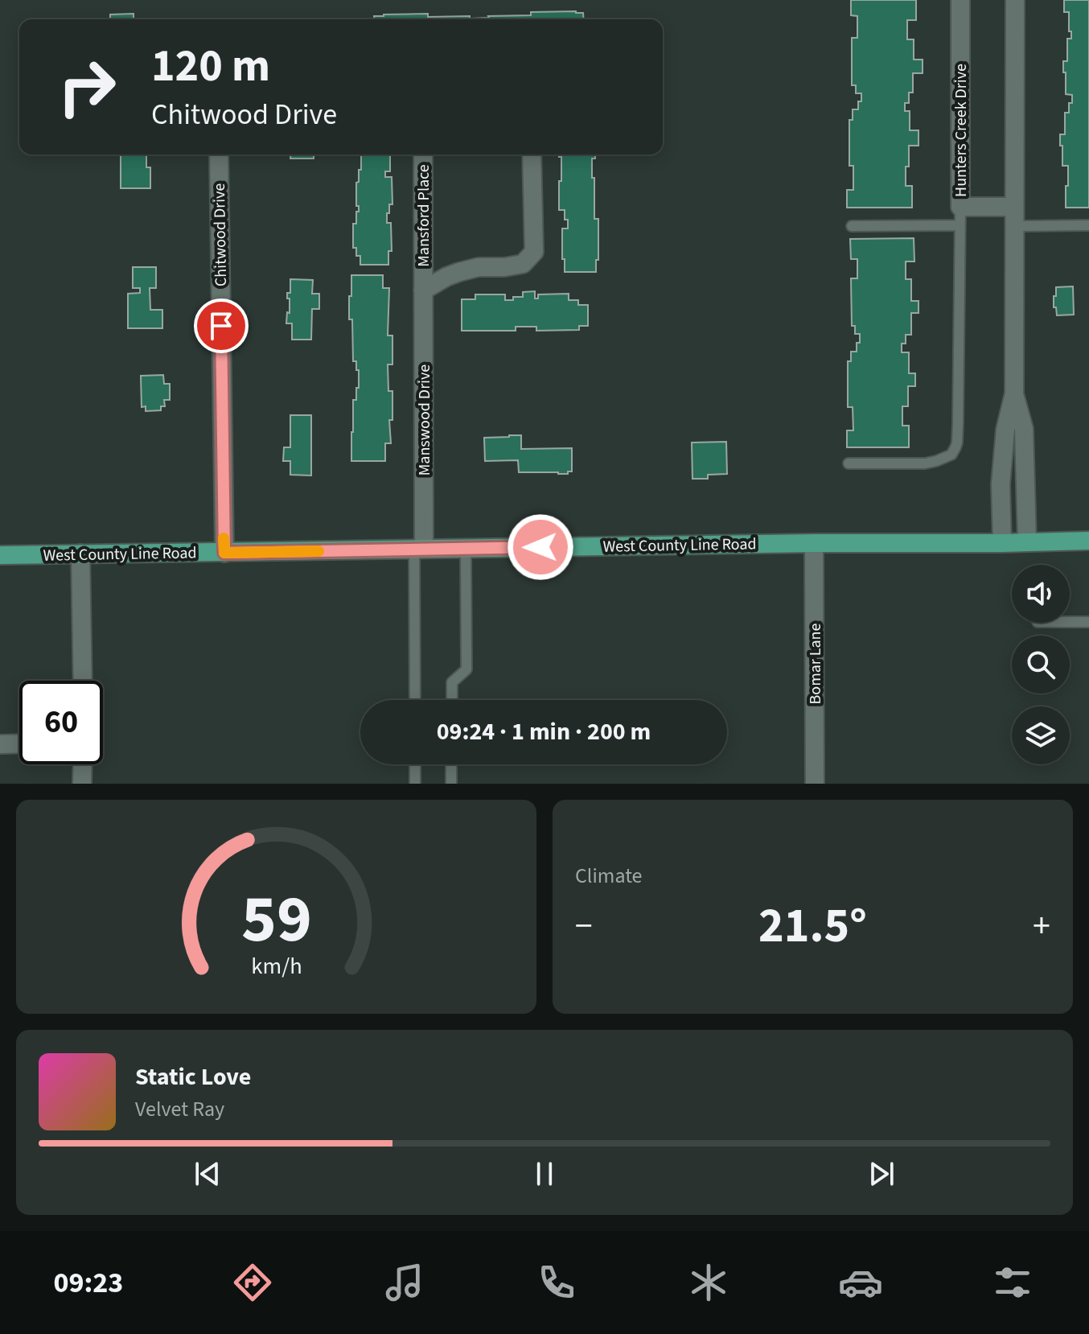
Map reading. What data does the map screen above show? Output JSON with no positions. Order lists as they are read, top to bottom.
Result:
{
  "streets": {
    "main road": ["West County Line Road"],
    "street": [
      "Hunters Creek Drive",
      "Mansford Place",
      "Chitwood Drive",
      "Manswood Drive",
      "Bomar Lane"
    ]
  },
  "crossings": [
    ["Mansford Place", "Manswood Drive"],
    ["Chitwood Drive", "West County Line Road"],
    ["Manswood Drive", "West County Line Road"],
    ["West County Line Road", "Bomar Lane"]
  ],
  "page": {
    "turn": ["120 m", "Chitwood Drive"],
    "limit": "60",
    "trip": "09:24 · 1 min · 200 m",
    "tile": "Climate",
    "heat": ["−", "21.5°", "+"],
    "song": ["Static Love", "Velvet Ray"],
    "tabs": "09:23",
    "gauge": ["59", "km/h"]
  }
}
